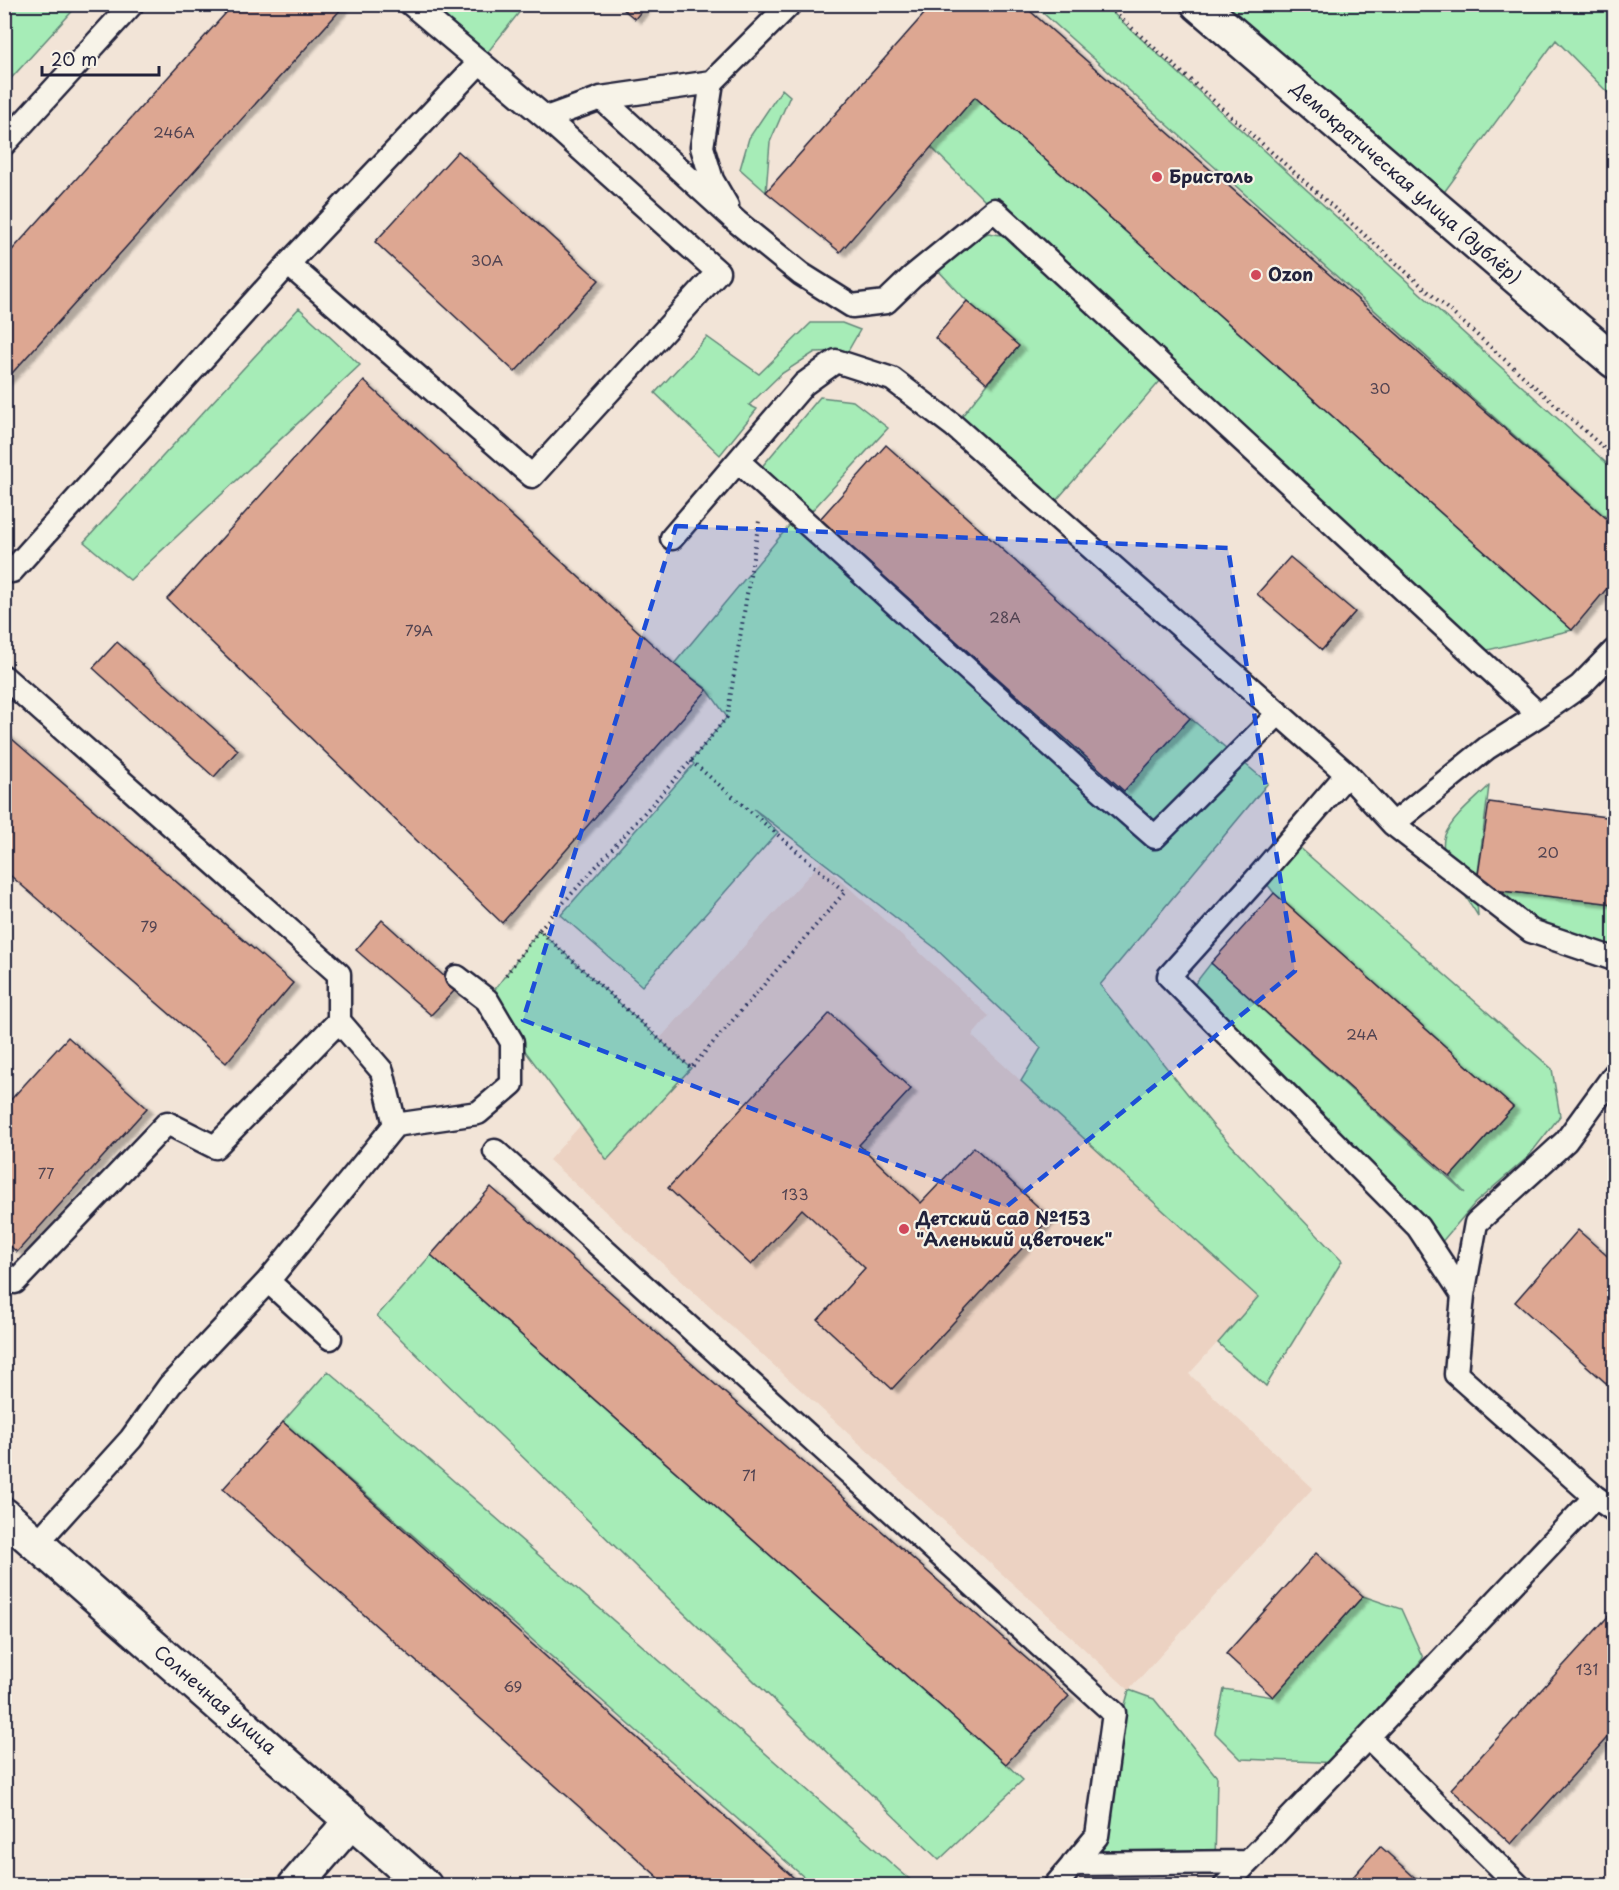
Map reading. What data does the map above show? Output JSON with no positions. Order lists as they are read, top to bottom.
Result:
{
  "streets": {
    "street": ["Демократическая улица (дублёр)", "Солнечная улица"]
  },
  "places": ["Бристоль", "Ozon", "Детский сад №153 \"Аленький цветочек\""],
  "house_numbers": [
    "246А",
    "30А",
    "30",
    "28А",
    "79А",
    "20",
    "79",
    "24А",
    "77",
    "133",
    "71",
    "131",
    "69"
  ],
  "scale_bar": "20 m"
}
